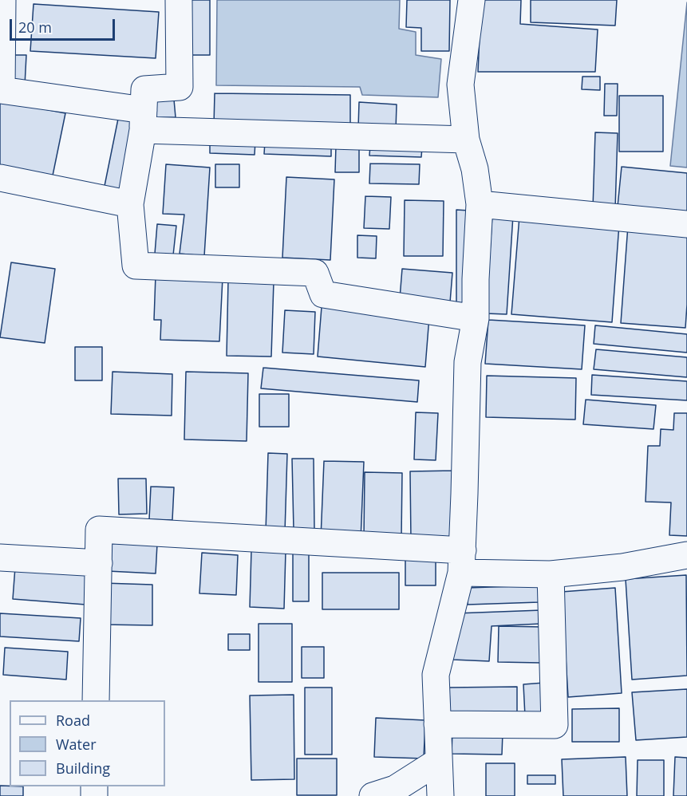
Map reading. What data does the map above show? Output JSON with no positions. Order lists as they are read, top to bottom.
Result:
{
  "legend": ["Road", "Water", "Building"],
  "scale_bar": "20 m"
}
